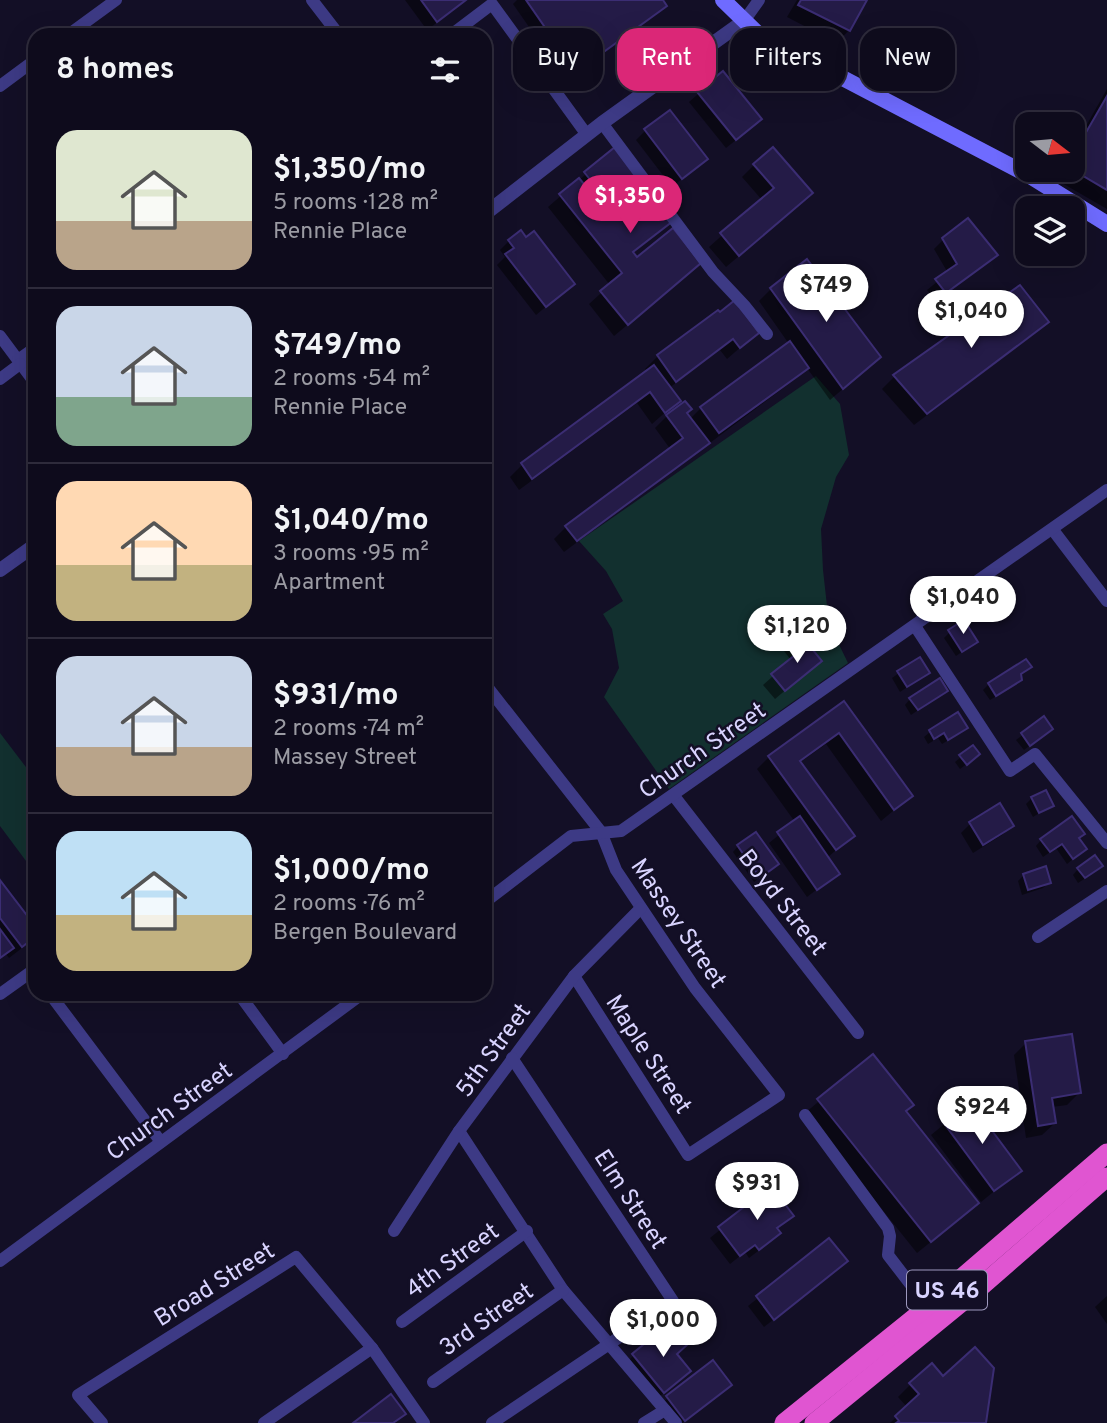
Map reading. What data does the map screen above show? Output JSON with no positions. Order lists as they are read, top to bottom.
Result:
{
  "streets": {
    "highway": ["US 46"],
    "street": [
      "Church Street",
      "Boyd Street",
      "Massey Street",
      "5th Street",
      "Maple Street",
      "Elm Street",
      "4th Street",
      "Broad Street",
      "3rd Street"
    ]
  },
  "crossings": [
    ["Church Street", "Boyd Street"],
    ["Church Street", "Massey Street"],
    ["Massey Street", "5th Street"],
    ["Massey Street", "Maple Street"],
    ["5th Street", "Maple Street"],
    ["5th Street", "Elm Street"]
  ],
  "north": "right",
  "page": {
    "chip": [
      "Buy",
      "Rent",
      "Filters",
      "New"
    ],
    "heading": "8 homes",
    "list": [
      {
        "name": "$1,350/mo",
        "note": "5 rooms · 128 m² · Rennie Place"
      },
      {
        "name": "$749/mo",
        "note": "2 rooms · 54 m² · Rennie Place"
      },
      {
        "name": "$1,040/mo",
        "note": "3 rooms · 95 m² · Apartment"
      },
      {
        "name": "$931/mo",
        "note": "2 rooms · 74 m² · Massey Street"
      },
      {
        "name": "$1,000/mo",
        "note": "2 rooms · 76 m² · Bergen Boulevard"
      }
    ],
    "price": [
      "$1,350",
      "$749",
      "$1,040",
      "$1,040",
      "$1,120",
      "$924",
      "$931",
      "$1,000"
    ]
  }
}
